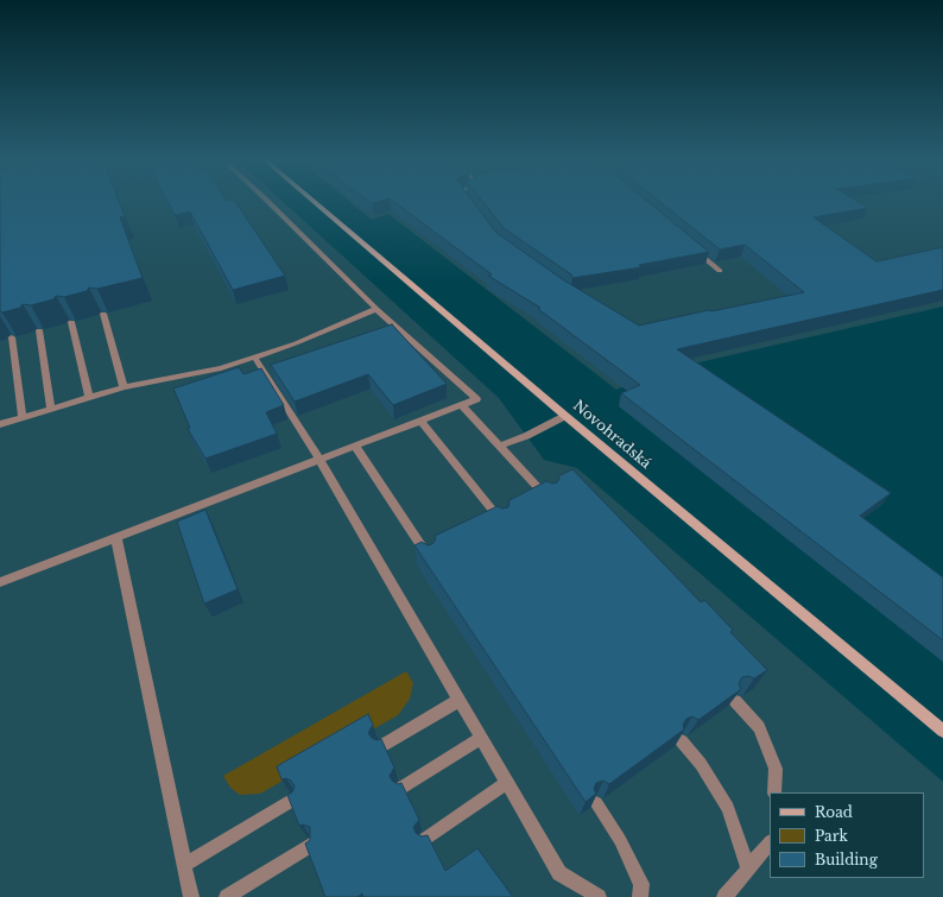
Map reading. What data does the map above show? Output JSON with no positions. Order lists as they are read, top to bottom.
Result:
{
  "streets": {
    "main road": ["Novohradská"]
  },
  "legend": ["Road", "Park", "Building"]
}
